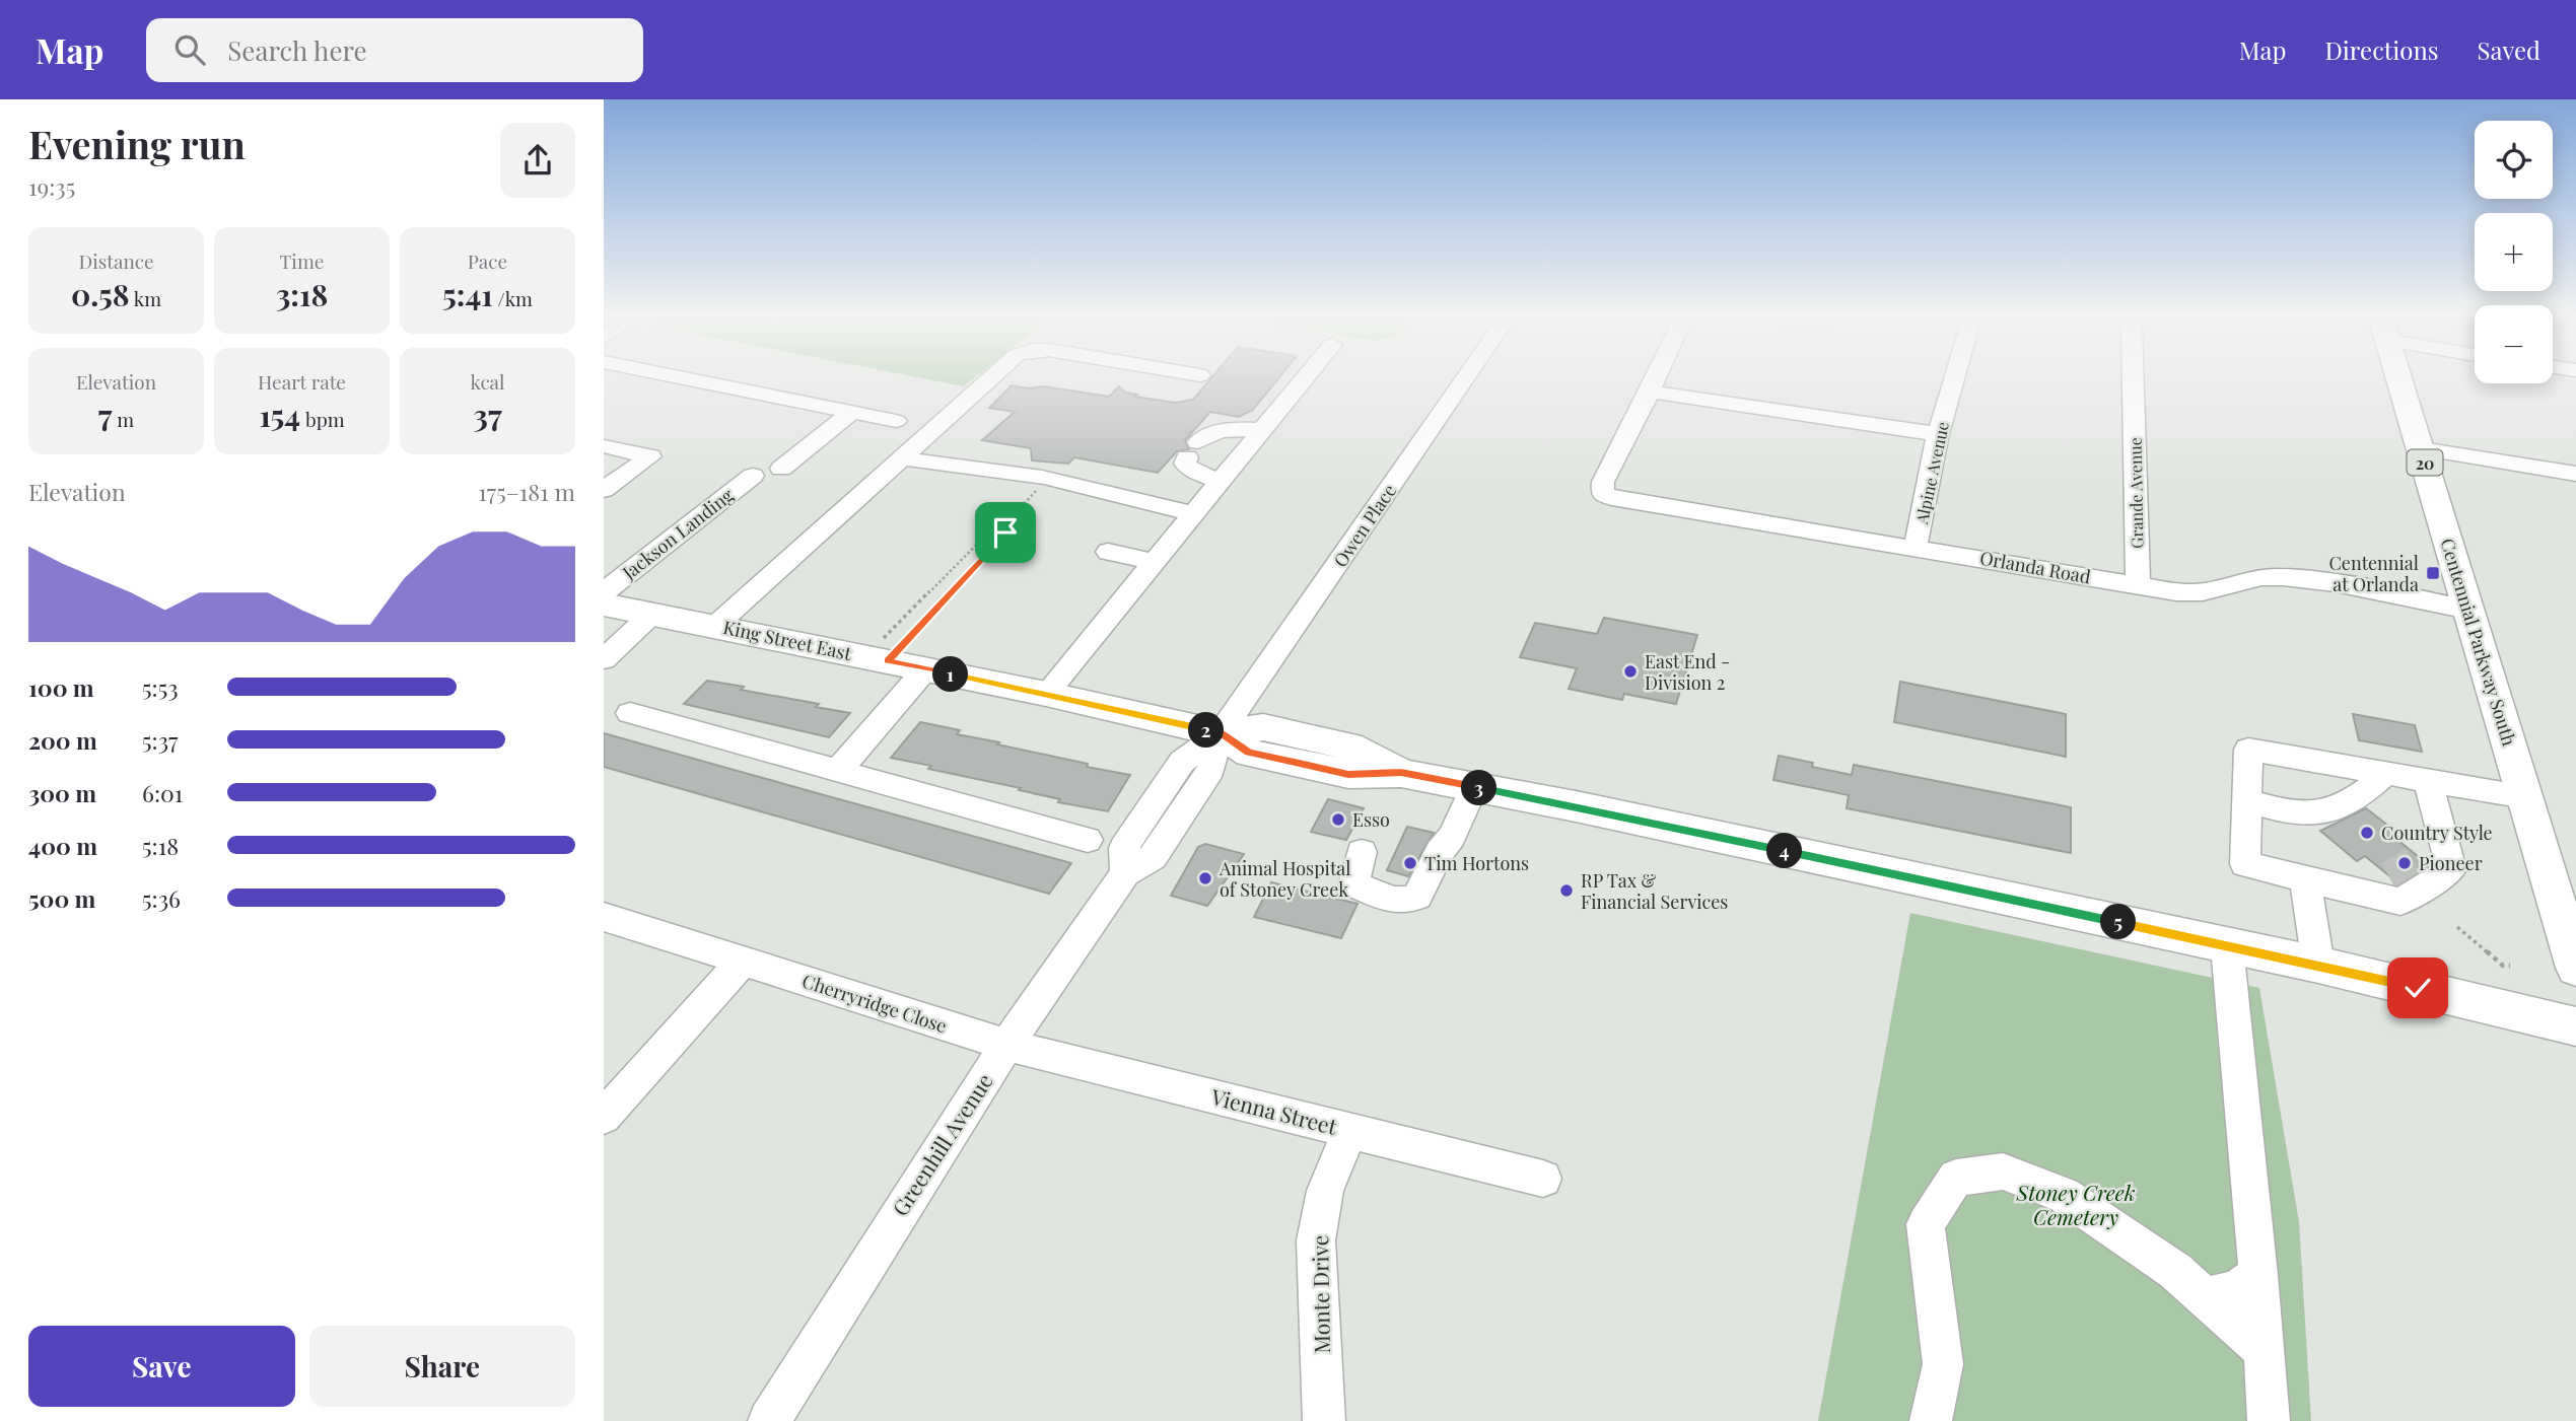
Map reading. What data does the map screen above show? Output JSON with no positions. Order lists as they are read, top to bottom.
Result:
{
  "streets": {
    "main road": ["20", "King Street East", "Centennial Parkway South"],
    "street": [
      "Alpine Avenue",
      "Grande Avenue",
      "Owen Place",
      "Jackson Landing",
      "Orlanda Road",
      "Cherryridge Close",
      "Vienna Street",
      "Greenhill Avenue",
      "Monte Drive"
    ]
  },
  "crossings": [
    ["Alpine Avenue", "Orlanda Road"],
    ["Grande Avenue", "Orlanda Road"],
    ["Owen Place", "King Street East"],
    ["Owen Place", "Greenhill Avenue"],
    ["Orlanda Road", "Centennial Parkway South"],
    ["King Street East", "Greenhill Avenue"],
    ["Cherryridge Close", "Vienna Street"],
    ["Cherryridge Close", "Greenhill Avenue"],
    ["Vienna Street", "Greenhill Avenue"],
    ["Vienna Street", "Monte Drive"]
  ],
  "parks": ["Stoney Creek Cemetery"],
  "places": {
    "transit": ["Centennial at Orlanda"],
    "other": [
      "East End - Division 2",
      "Esso",
      "Country Style",
      "Tim Hortons",
      "Pioneer",
      "Animal Hospital of Stoney Creek",
      "RP Tax & Financial Services"
    ]
  },
  "page": {
    "header": "Map",
    "search": "Search here",
    "nav": ["Map", "Directions", "Saved"],
    "heading": ["Evening run", "19:35"],
    "map_buttons": ["+", "−"],
    "stats": [
      ["Distance", "0.58 km"],
      ["Time", "3:18"],
      ["Pace", "5:41 /km"],
      ["Elevation", "7 m"],
      ["Heart rate", "154 bpm"],
      ["kcal", "37"]
    ],
    "chart": ["Elevation", "175–181 m"],
    "pins": [
      "1",
      "2",
      "3",
      "4",
      "5"
    ],
    "list": [
      {
        "name": "100 m",
        "note": "5:53"
      },
      {
        "name": "200 m",
        "note": "5:37"
      },
      {
        "name": "300 m",
        "note": "6:01"
      },
      {
        "name": "400 m",
        "note": "5:18"
      },
      {
        "name": "500 m",
        "note": "5:36"
      }
    ],
    "buttons": ["Save", "Share"]
  }
}
